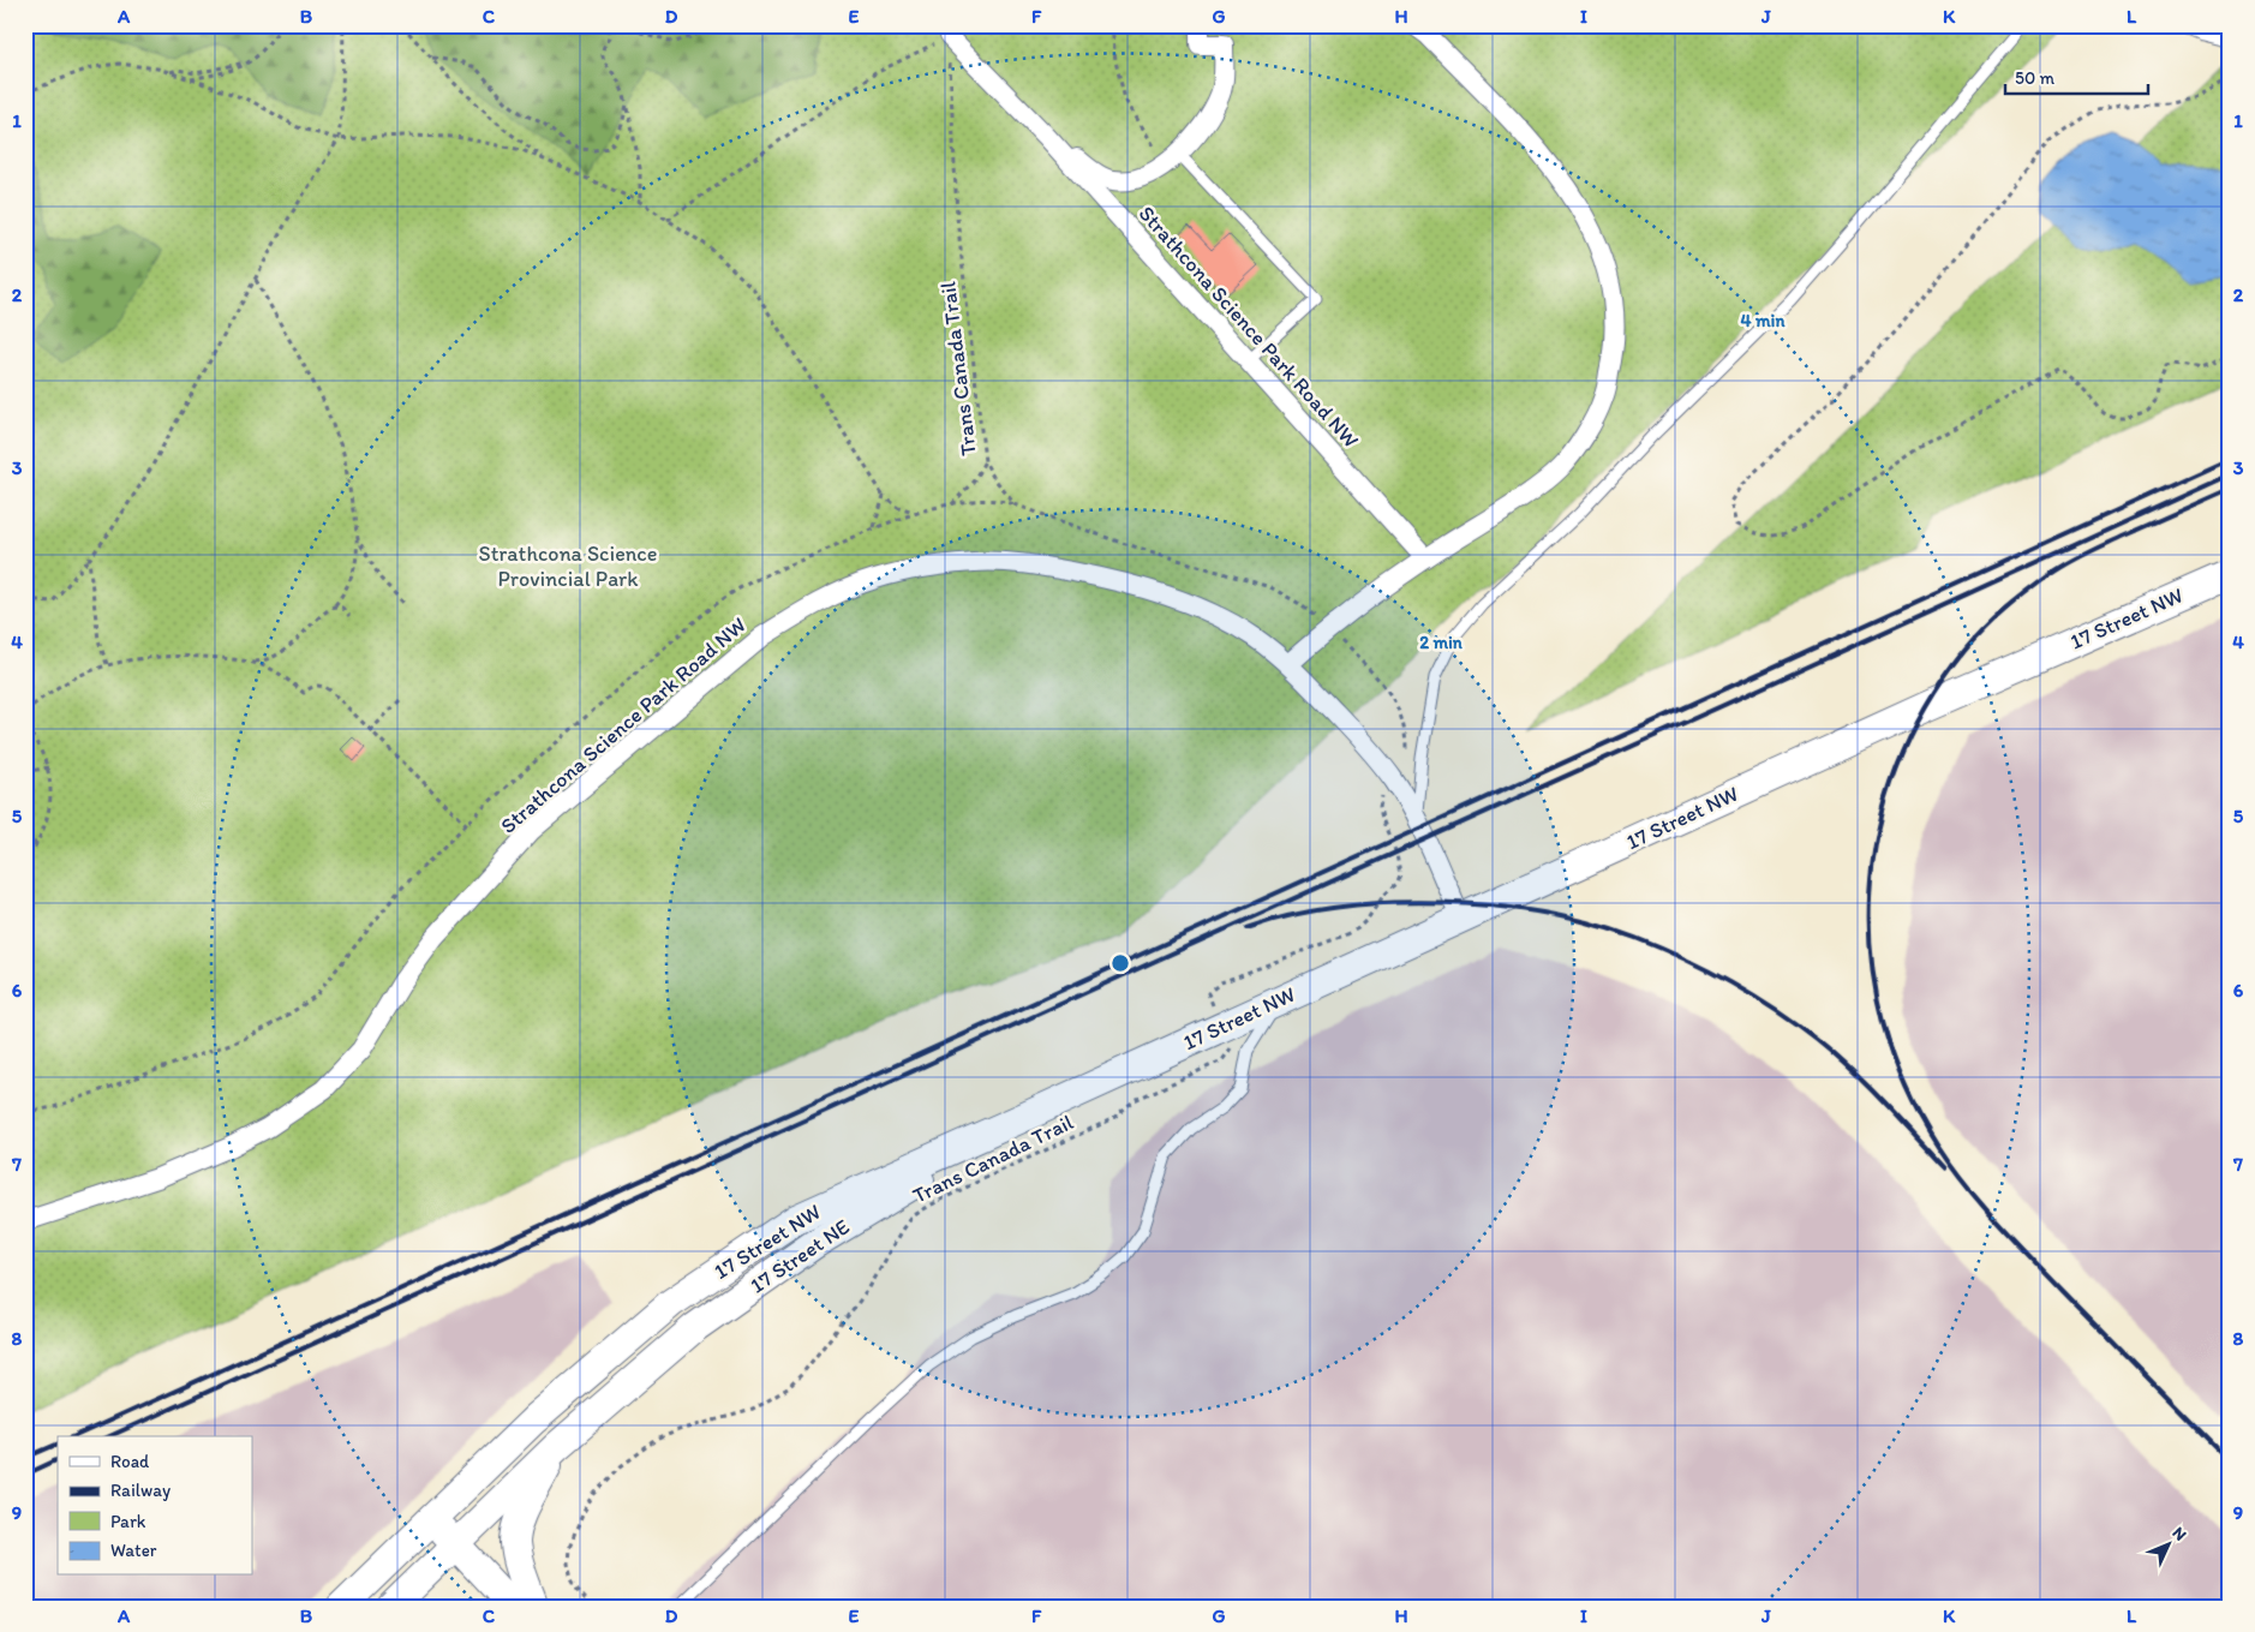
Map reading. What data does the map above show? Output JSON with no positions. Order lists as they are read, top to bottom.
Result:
{
  "streets": {
    "main road": ["17 Street NW", "17 Street NE"],
    "street": ["Strathcona Science Park Road NW"],
    "path": ["Trans Canada Trail"]
  },
  "crossings": [
    ["Strathcona Science Park Road NW", "Trans Canada Trail"],
    ["Strathcona Science Park Road NW", "17 Street NW"],
    ["17 Street NW", "17 Street NE"]
  ],
  "parks": ["Strathcona Science Provincial Park"],
  "legend": [
    "Road",
    "Railway",
    "Park",
    "Water"
  ],
  "scale_bar": "50 m",
  "north": "top right",
  "grid": {
    "columns": [
      "A",
      "B",
      "C",
      "D",
      "E",
      "F",
      "G",
      "H",
      "I",
      "J",
      "K",
      "L"
    ],
    "rows": [
      "1",
      "2",
      "3",
      "4",
      "5",
      "6",
      "7",
      "8",
      "9"
    ]
  },
  "rings": ["4 min", "2 min"]
}
